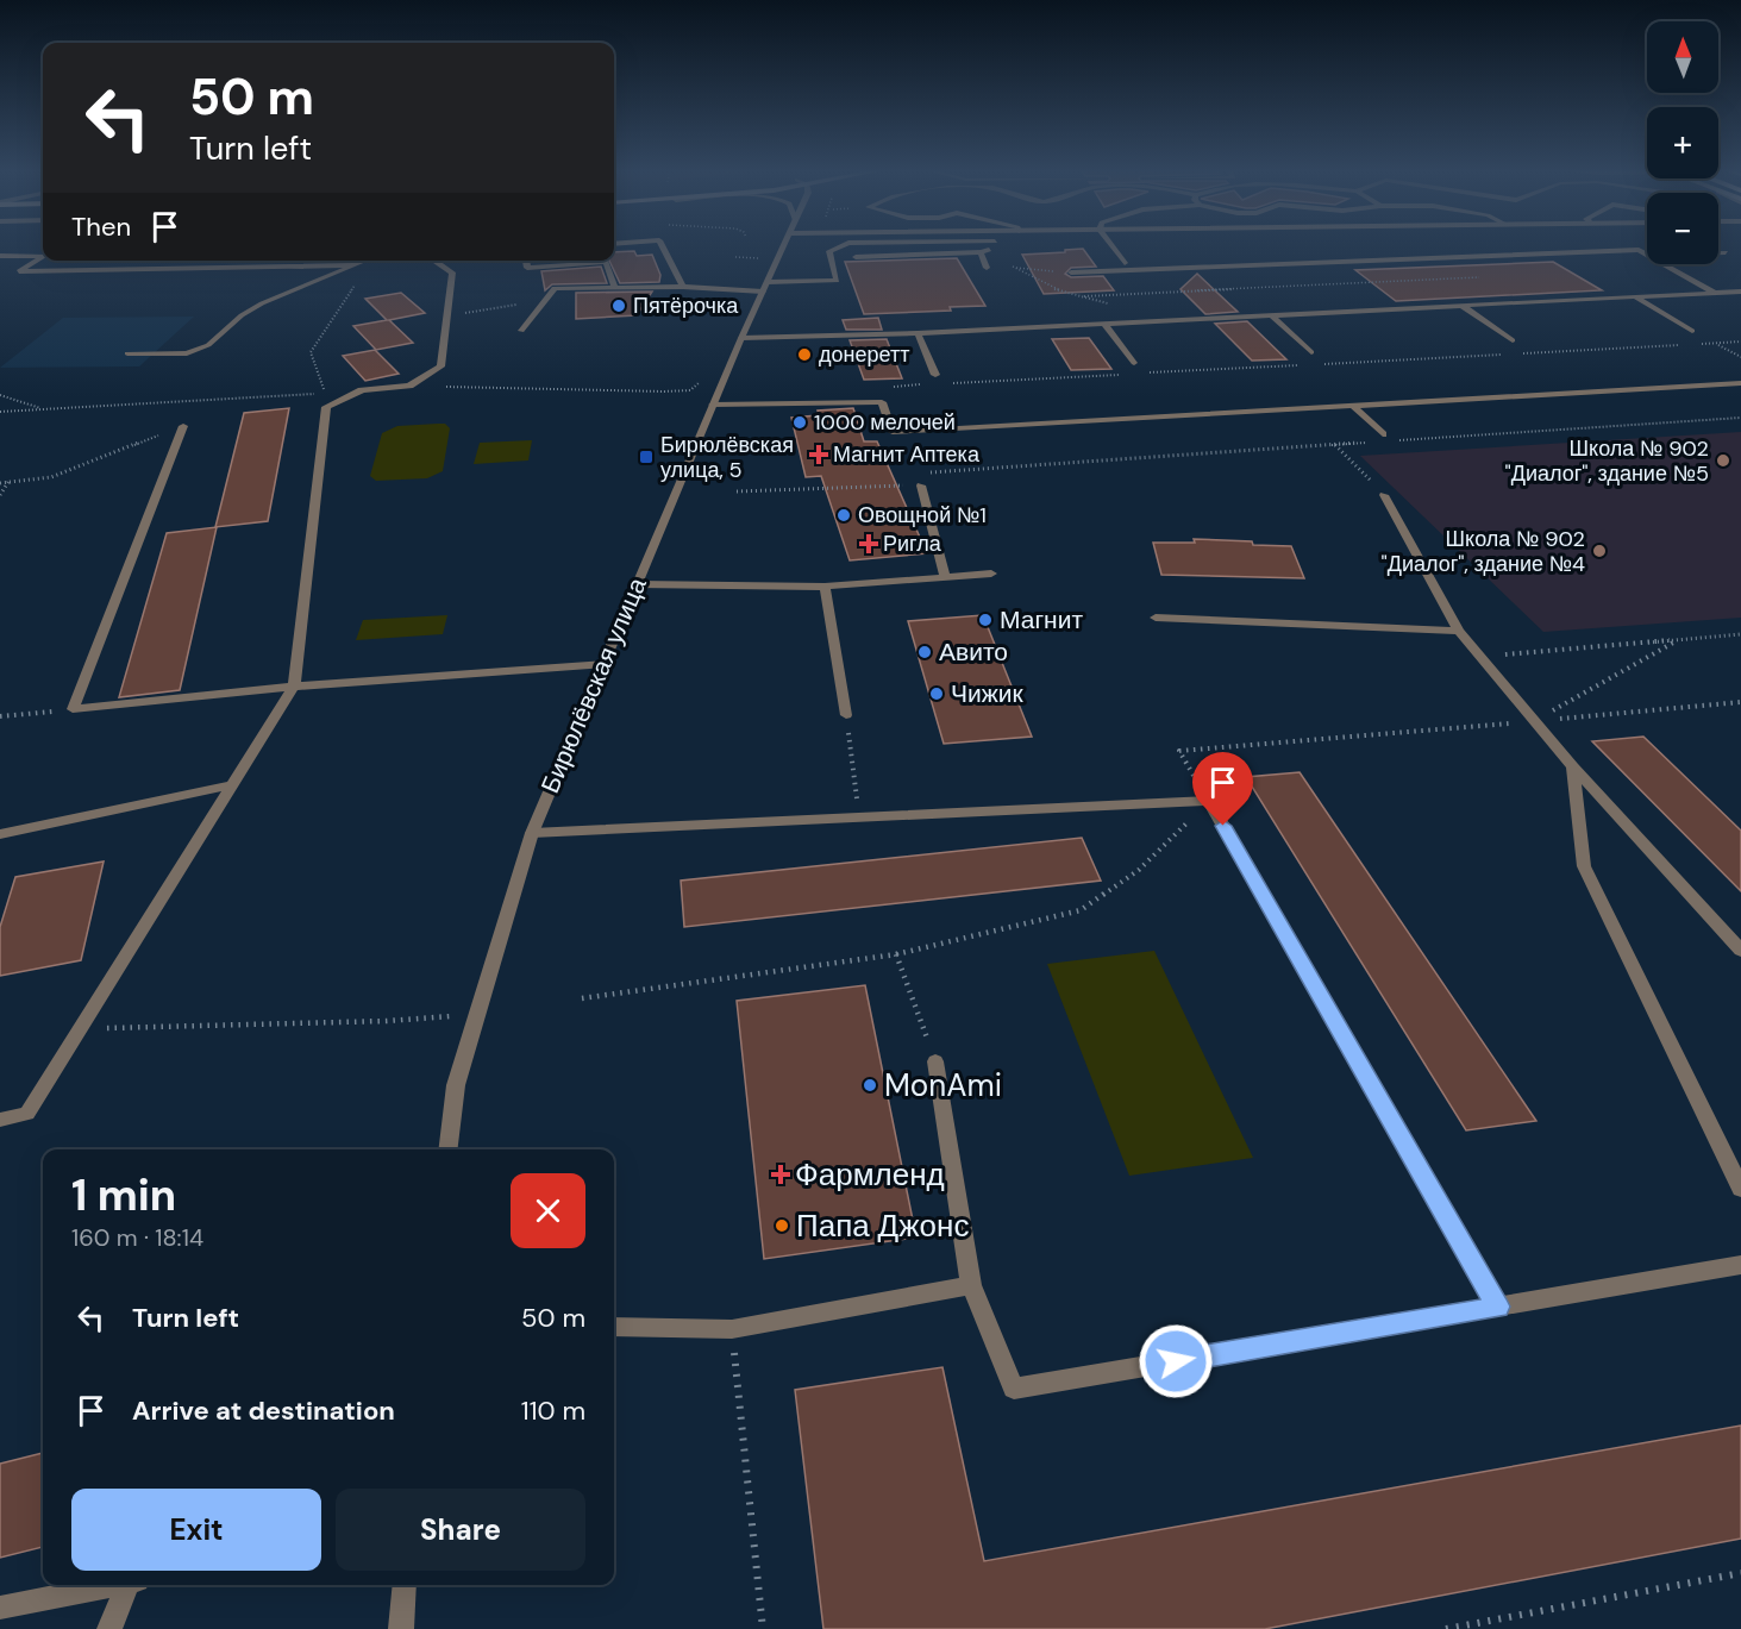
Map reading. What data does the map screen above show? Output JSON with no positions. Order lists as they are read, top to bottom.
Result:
{
  "streets": {
    "street": ["Бирюлёвская улица"]
  },
  "places": {
    "other": [
      "Пятёрочка",
      "донеретт",
      "1000 мелочей",
      "Школа № 902 \"Диалог\", здание №5",
      "Овощной №1",
      "Школа № 902 \"Диалог\", здание №4",
      "Магнит",
      "Авито",
      "Чижик",
      "MonAmi",
      "Папа Джонс"
    ],
    "health": ["Магнит Аптека", "Ригла", "Фармленд"],
    "transit": ["Бирюлёвская улица, 5"]
  },
  "north": "top",
  "page": {
    "map_buttons": ["+", "−"],
    "turn": ["50 m", "Turn left"],
    "then": "Then",
    "heading": ["1 min", "160 m · 18:14"],
    "list": [
      {
        "name": "Turn left",
        "value": "50 m"
      },
      {
        "name": "Arrive at destination",
        "value": "110 m"
      }
    ],
    "buttons": ["Exit", "Share"]
  }
}
